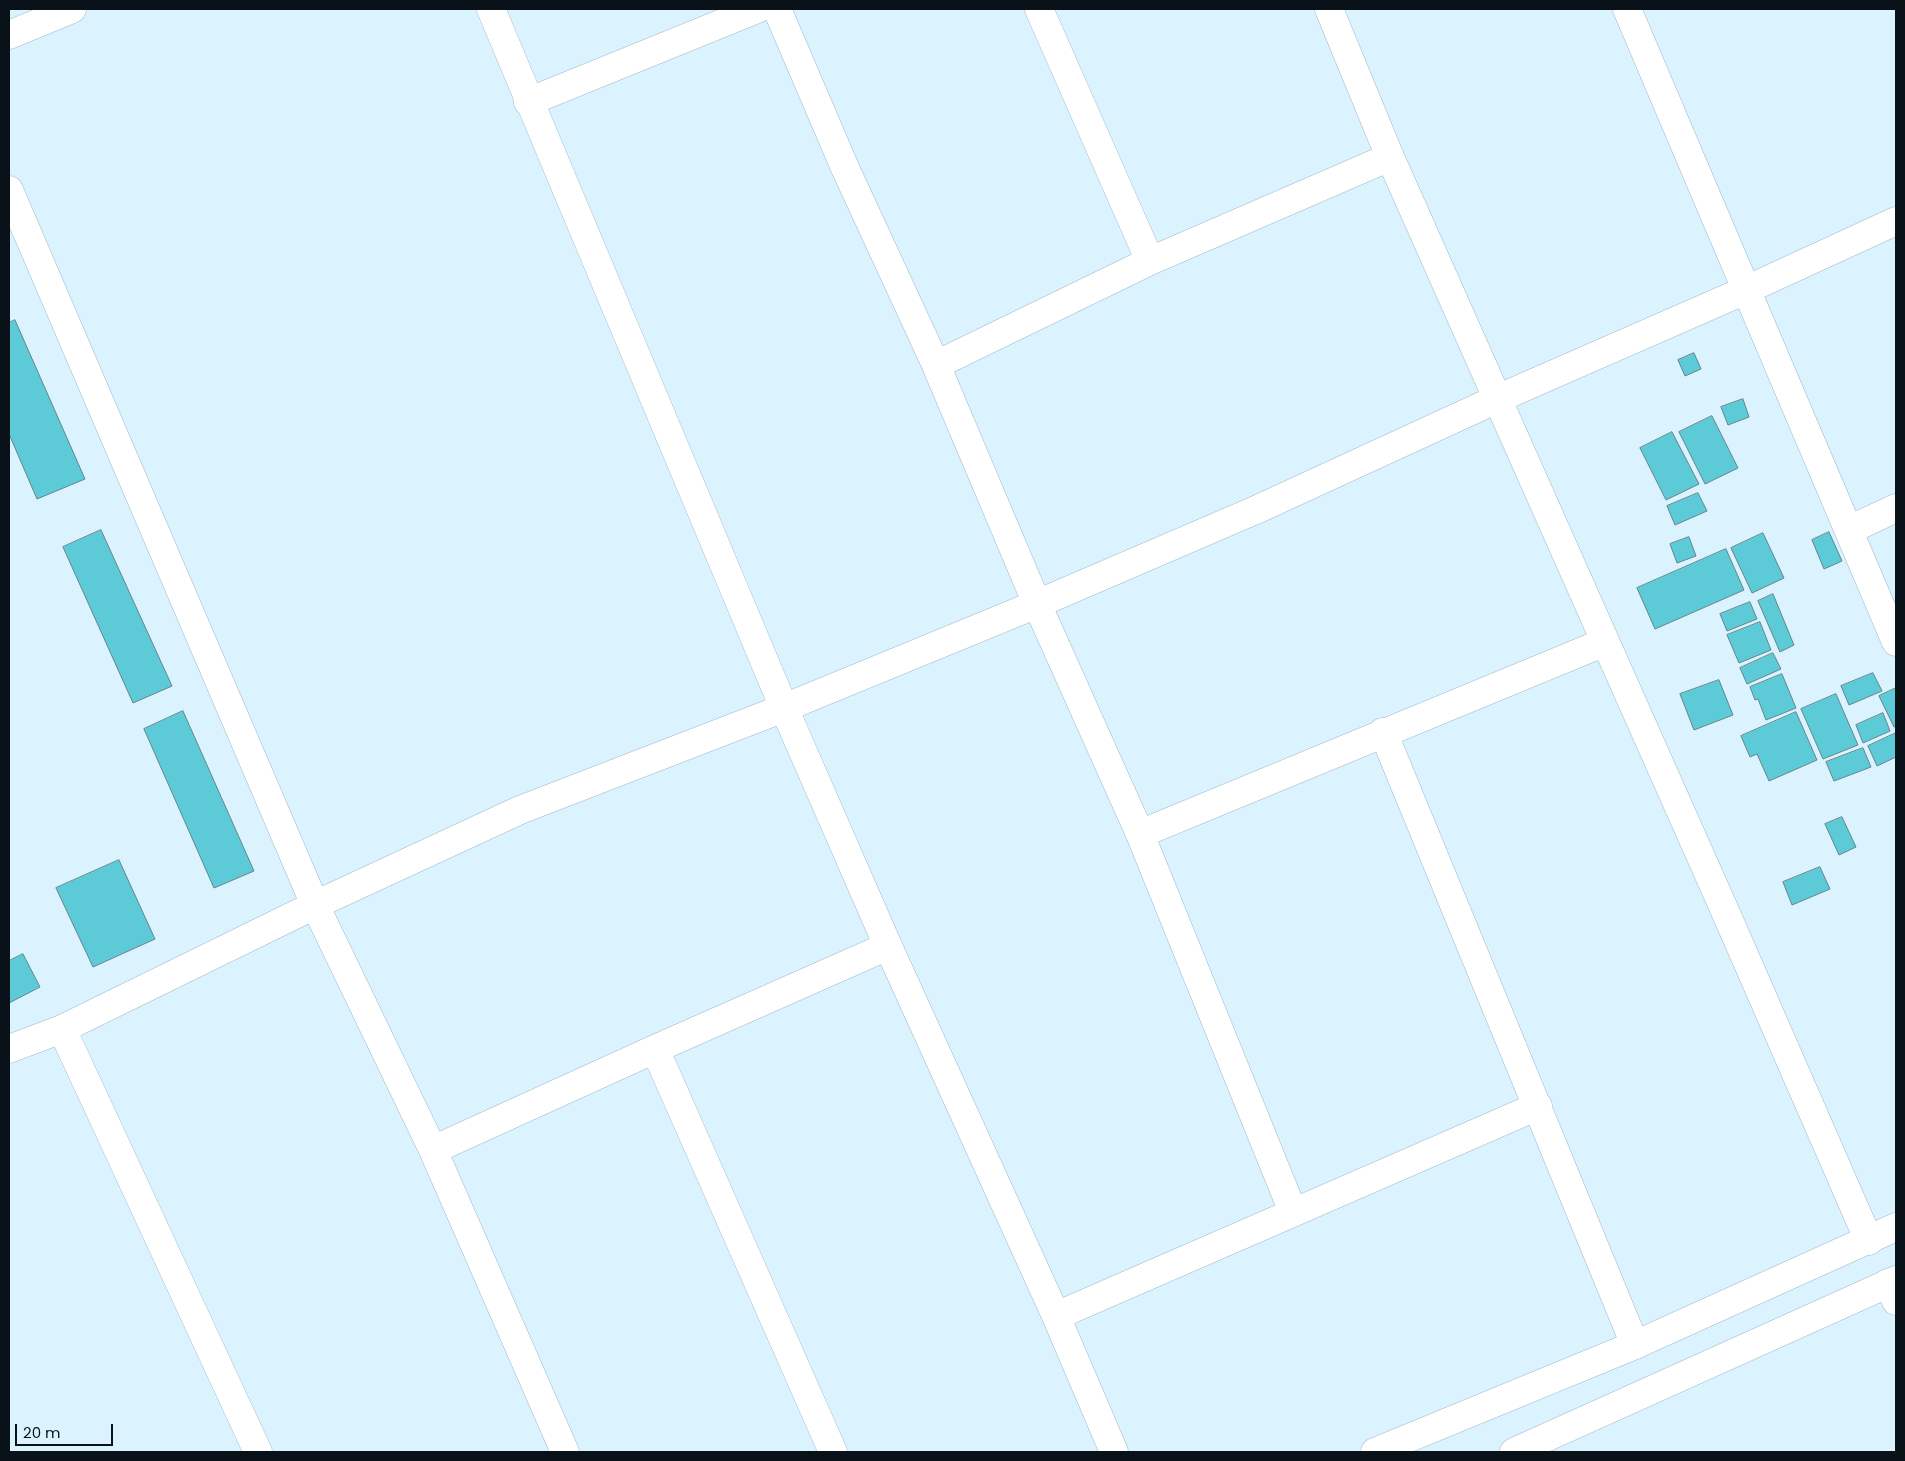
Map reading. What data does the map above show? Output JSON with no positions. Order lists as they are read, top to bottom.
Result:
{
  "scale_bar": "20 m"
}
